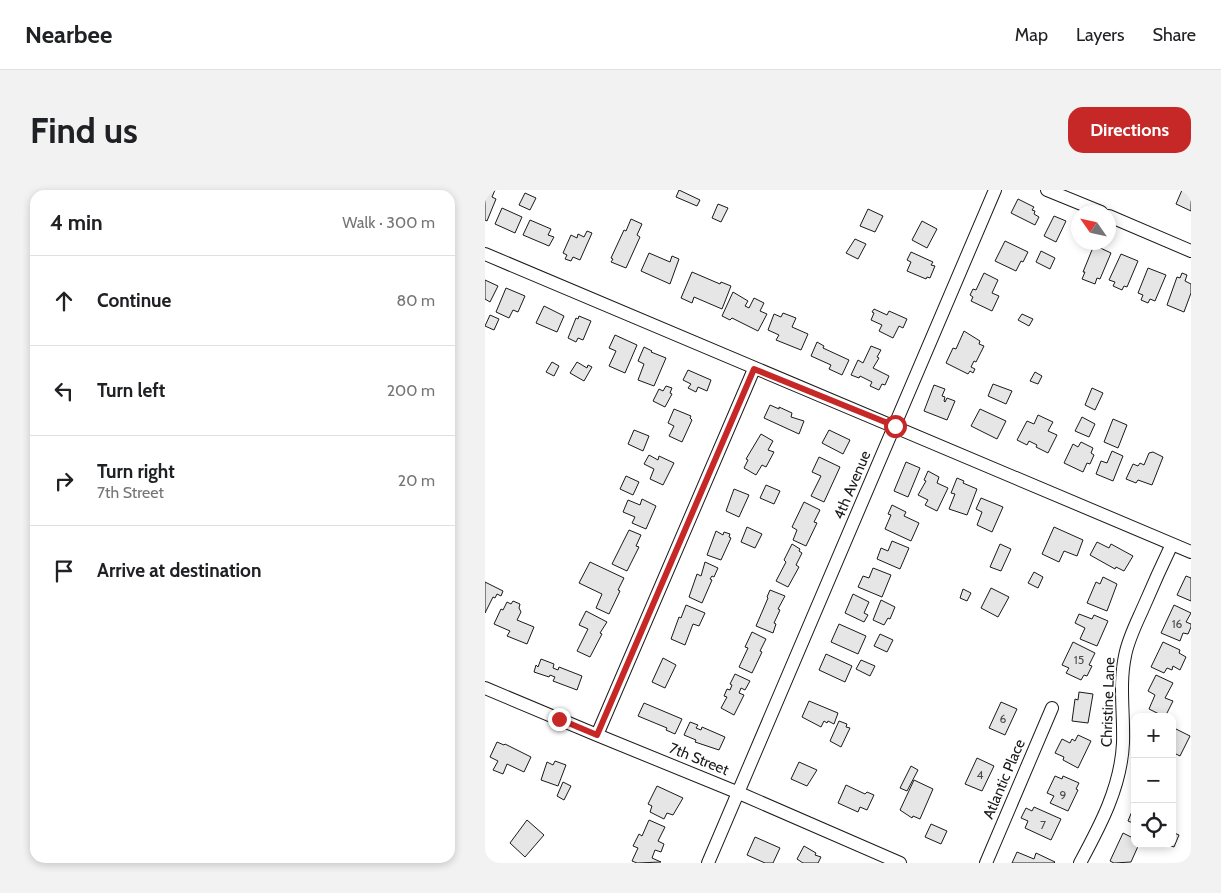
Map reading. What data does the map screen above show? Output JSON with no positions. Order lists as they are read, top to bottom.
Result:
{
  "streets": {
    "street": [
      "4th Avenue",
      "Christine Lane",
      "7th Street",
      "Atlantic Place"
    ]
  },
  "crossings": [
    ["4th Avenue", "7th Street"]
  ],
  "house_numbers": [
    "16",
    "15",
    "6",
    "4",
    "9",
    "7"
  ],
  "north": "top left",
  "page": {
    "header": "Nearbee",
    "nav": ["Map", "Layers", "Share"],
    "buttons": "Directions",
    "title": "Find us",
    "heading": ["4 min", "Walk · 300 m"],
    "list": [
      ["Continue", "80 m"],
      ["Turn left", "200 m"],
      ["Turn right", "7th Street", "20 m"],
      "Arrive at destination"
    ],
    "map_buttons": ["+", "−"]
  }
}
